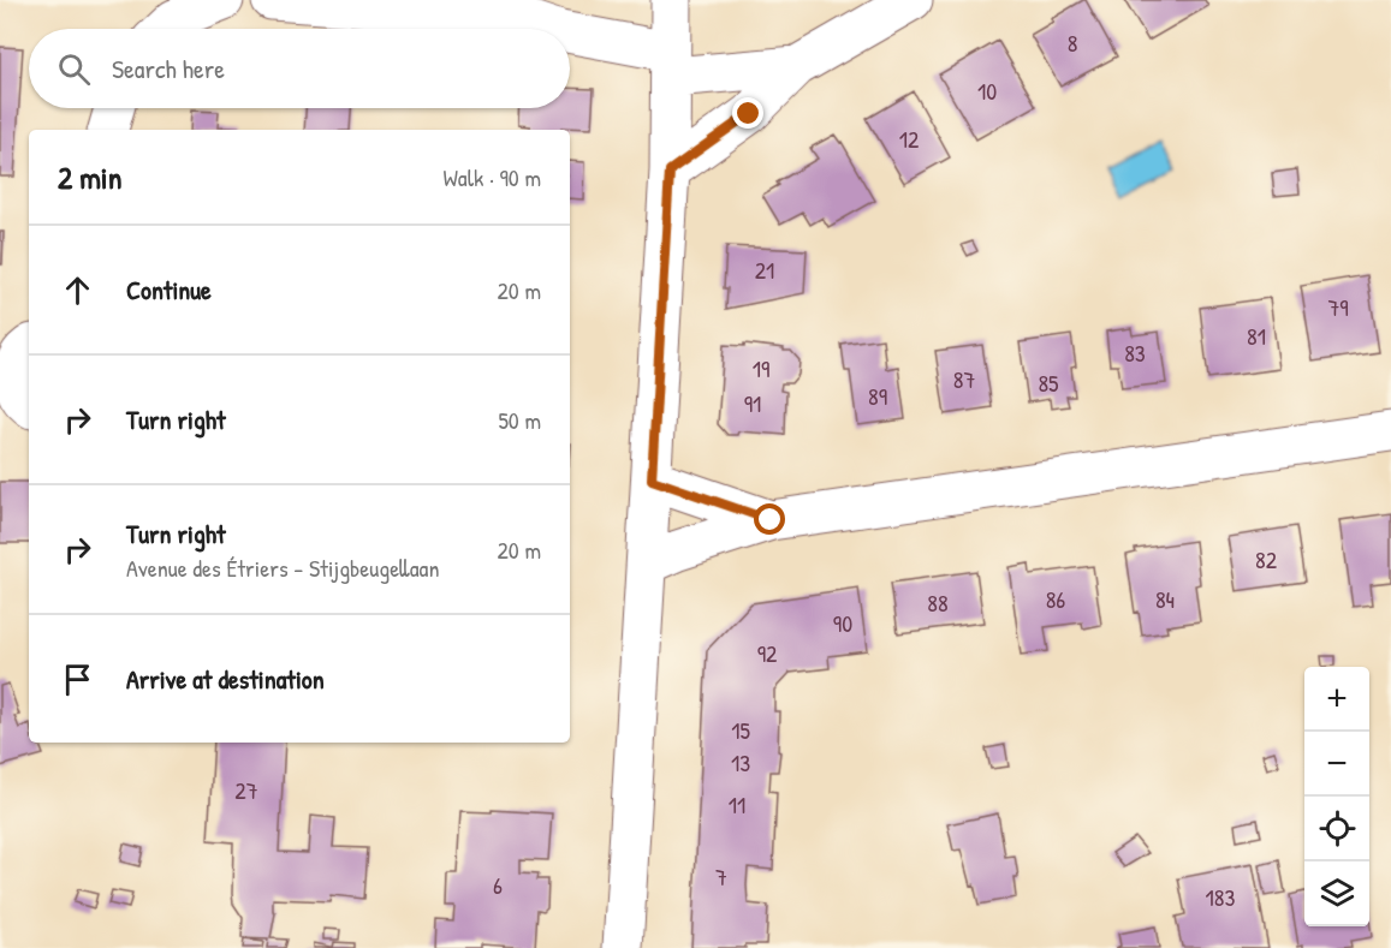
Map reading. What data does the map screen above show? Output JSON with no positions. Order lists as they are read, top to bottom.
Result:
{
  "house_numbers": [
    "8",
    "10",
    "12",
    "21",
    "79",
    "81",
    "83",
    "19",
    "87",
    "85",
    "89",
    "91",
    "82",
    "86",
    "84",
    "88",
    "90",
    "92",
    "15",
    "13",
    "27",
    "11",
    "7",
    "6",
    "183"
  ],
  "page": {
    "search": "Search here",
    "heading": ["2 min", "Walk · 90 m"],
    "list": [
      ["Continue", "20 m"],
      ["Turn right", "50 m"],
      ["Turn right", "Avenue des Étriers - Stijgbeugellaan", "20 m"],
      "Arrive at destination"
    ],
    "map_buttons": ["+", "−"]
  }
}
